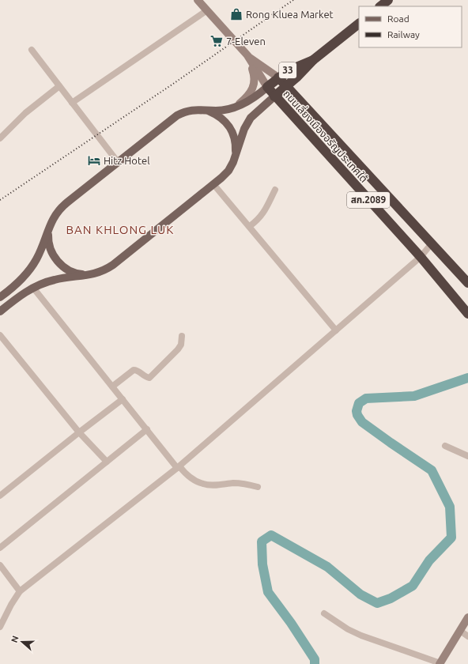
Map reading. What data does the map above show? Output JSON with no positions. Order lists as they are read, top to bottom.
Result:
{
  "streets": {
    "highway": ["33", "ถนนเลี่ยงเมืองอรัญประเทศใต้", "สก.2089"]
  },
  "crossings": [
    ["33", "ถนนเลี่ยงเมืองอรัญประเทศใต้"]
  ],
  "districts": ["BAN KHLONG LUK"],
  "places": {
    "shop": ["Rong Kluea Market"],
    "supermarket": ["7-Eleven"],
    "hotel": ["Hitz Hotel"]
  },
  "legend": ["Road", "Railway"],
  "north": "left"
}
